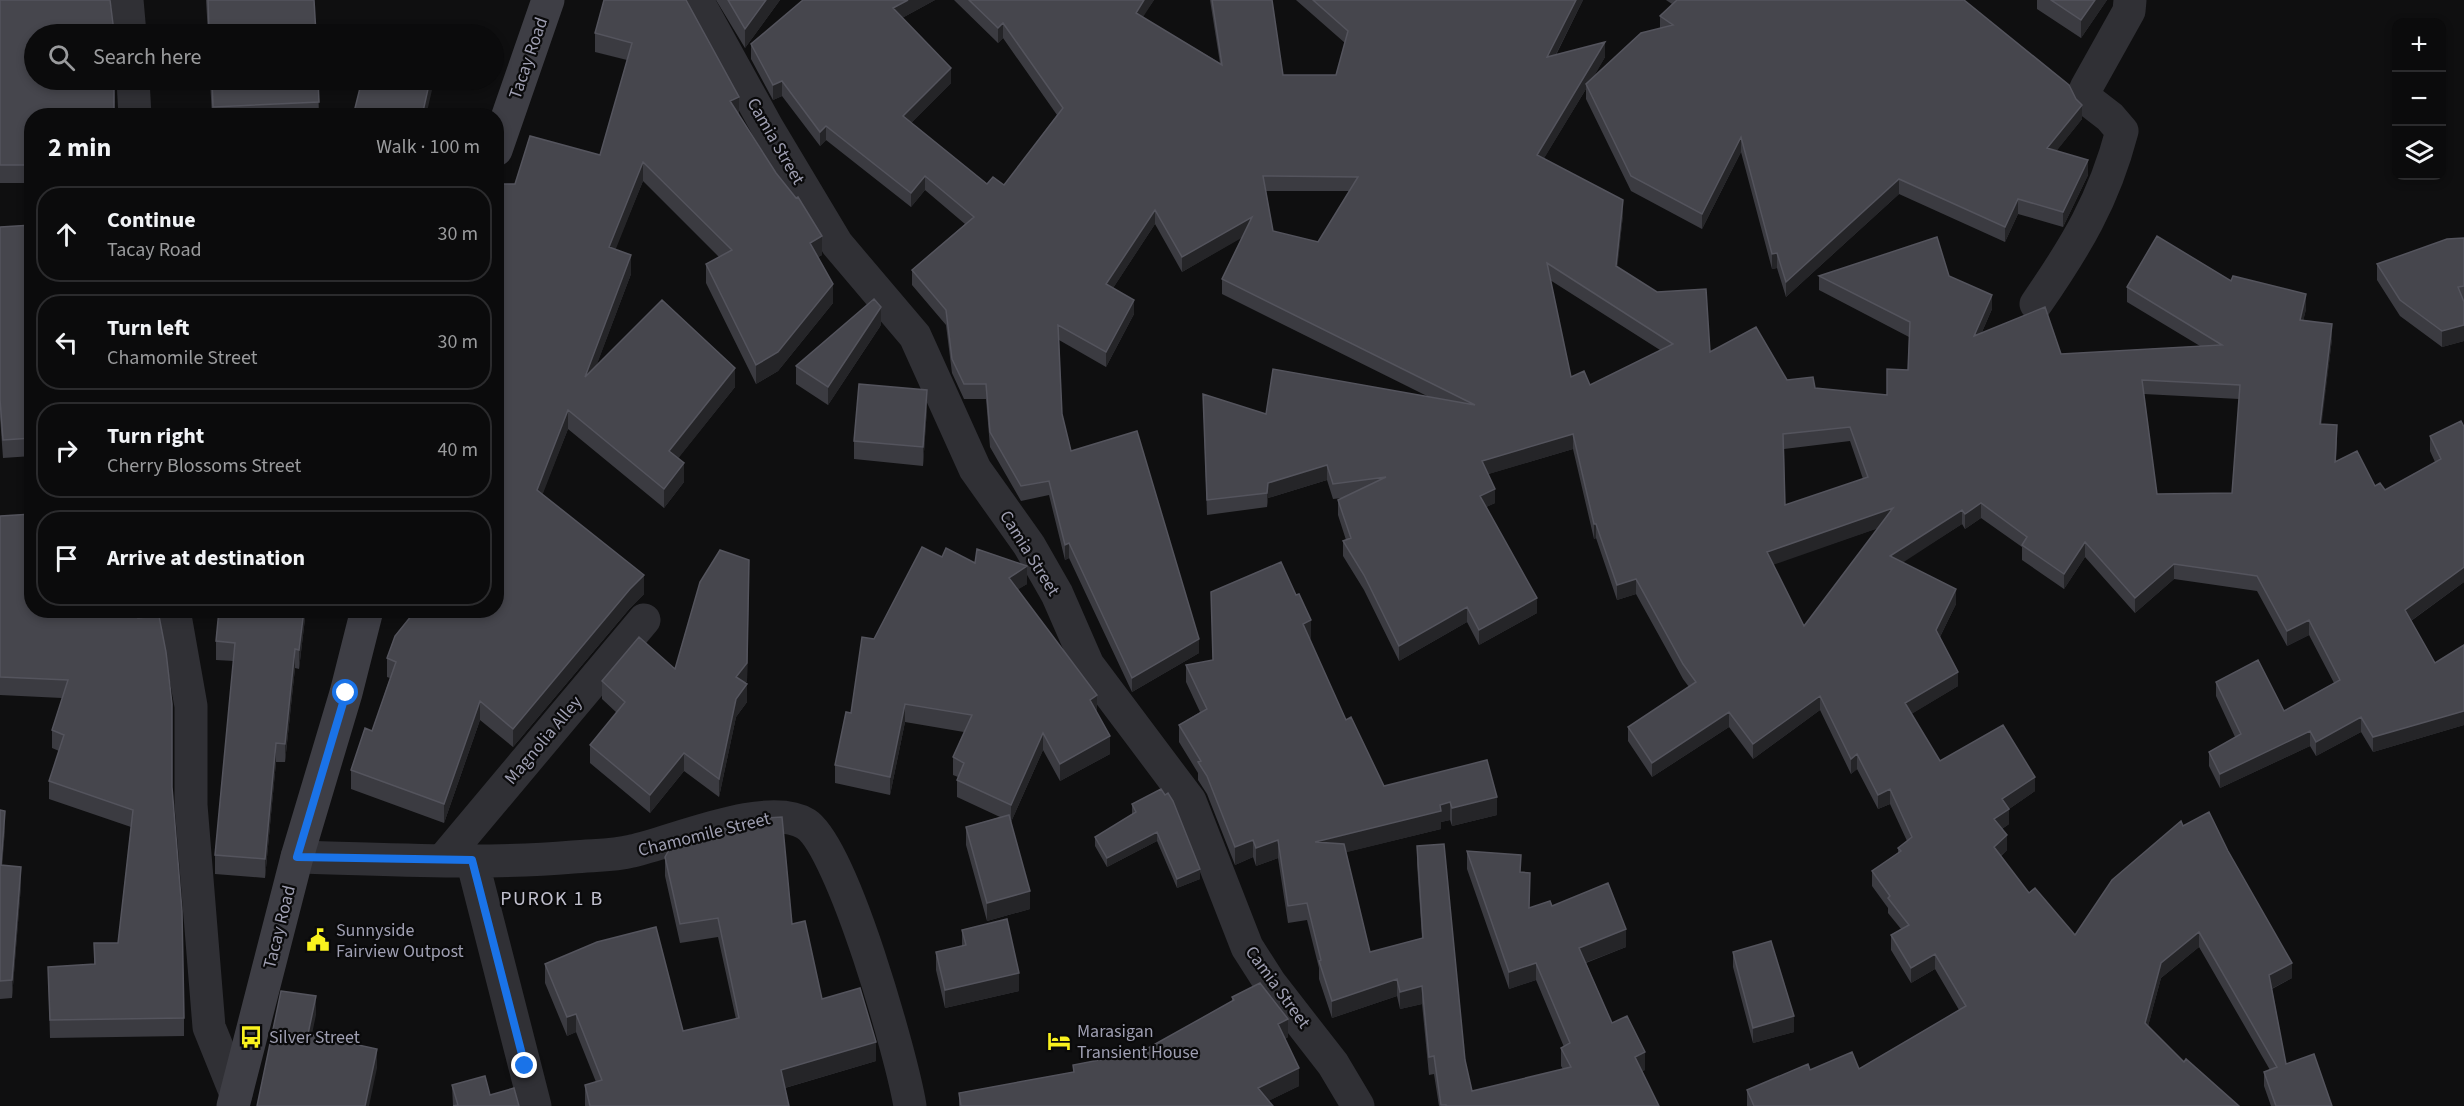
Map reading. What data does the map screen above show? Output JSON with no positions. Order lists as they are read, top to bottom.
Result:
{
  "streets": {
    "main road": ["Tacay Road"],
    "street": ["Camia Street", "Magnolia Alley", "Chamomile Street"]
  },
  "crossings": [
    ["Tacay Road", "Chamomile Street"],
    ["Magnolia Alley", "Chamomile Street"]
  ],
  "districts": ["PUROK 1 B"],
  "places": {
    "public building": ["Sunnyside Fairview Outpost"],
    "bus stop": ["Silver Street"],
    "hotel": ["Marasigan Transient House"]
  },
  "page": {
    "map_buttons": ["+", "−"],
    "search": "Search here",
    "heading": ["2 min", "Walk · 100 m"],
    "list": [
      ["Continue", "Tacay Road", "30 m"],
      ["Turn left", "Chamomile Street", "30 m"],
      ["Turn right", "Cherry Blossoms Street", "40 m"],
      "Arrive at destination"
    ]
  }
}
